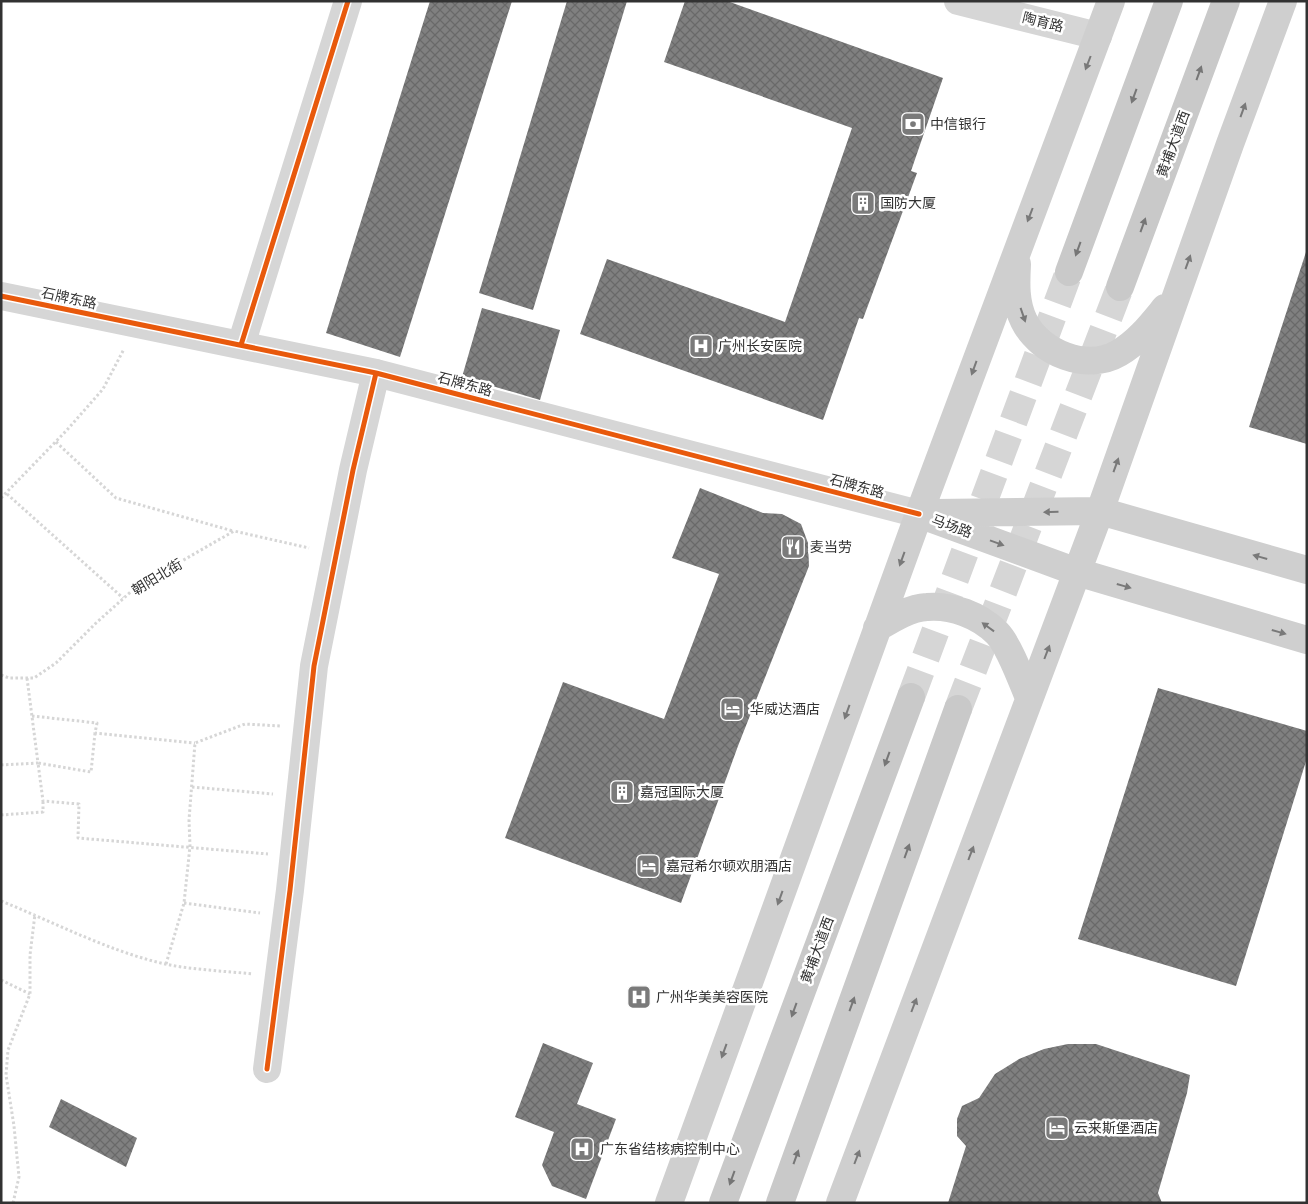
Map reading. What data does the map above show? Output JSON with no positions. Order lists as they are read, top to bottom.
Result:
{
  "streets": {
    "main road": ["黄埔大道西", "马场路"],
    "street": ["陶育路", "石牌东路"],
    "path": ["朝阳北街"]
  },
  "crossings": [
    ["石牌东路", "马场路"]
  ],
  "places": {
    "bank": ["中信银行"],
    "building": ["国防大厦", "嘉冠国际大厦"],
    "hospital": ["广州长安医院", "广州华美美容医院", "广东省结核病控制中心"],
    "restaurant": ["麦当劳"],
    "hotel": ["华威达酒店", "嘉冠希尔顿欢朋酒店", "云来斯堡酒店"]
  }
}
